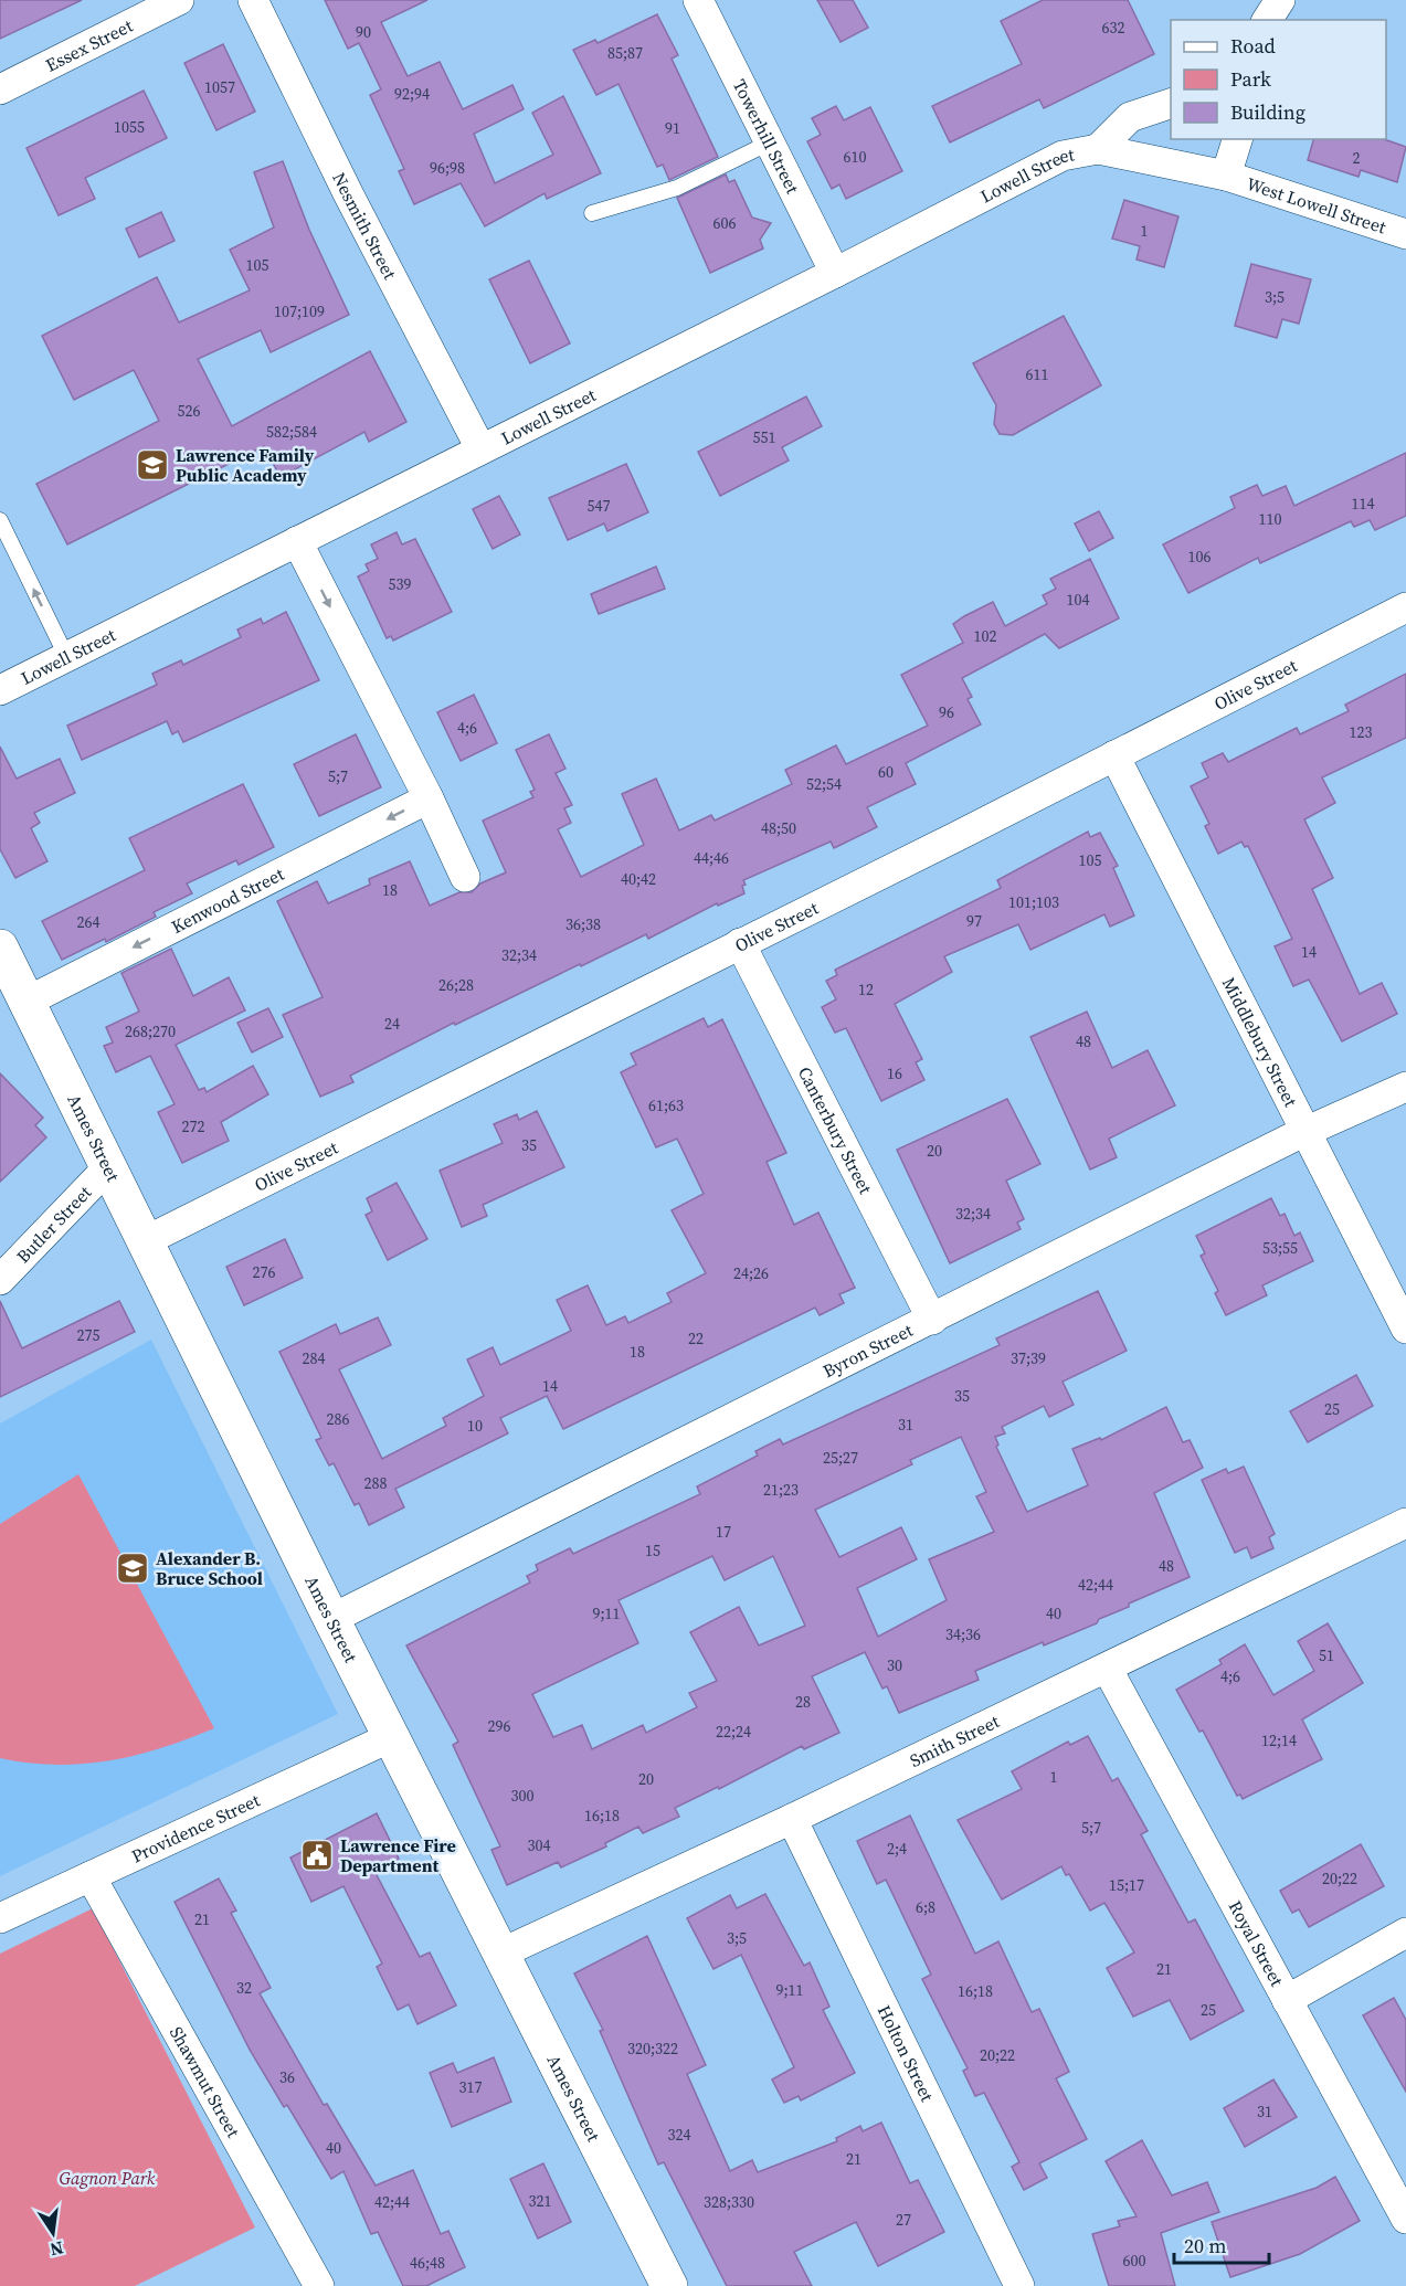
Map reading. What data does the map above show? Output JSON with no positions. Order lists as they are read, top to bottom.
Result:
{
  "streets": {
    "street": [
      "Essex Street",
      "Towerhill Street",
      "Lowell Street",
      "West Lowell Street",
      "Nesmith Street",
      "Olive Street",
      "Kenwood Street",
      "Middlebury Street",
      "Canterbury Street",
      "Ames Street",
      "Butler Street",
      "Byron Street",
      "Smith Street",
      "Providence Street",
      "Royal Street",
      "Holton Street",
      "Shawmut Street"
    ]
  },
  "crossings": [
    ["Towerhill Street", "Lowell Street"],
    ["Lowell Street", "West Lowell Street"],
    ["Lowell Street", "Nesmith Street"],
    ["Olive Street", "Middlebury Street"],
    ["Olive Street", "Canterbury Street"],
    ["Olive Street", "Ames Street"],
    ["Kenwood Street", "Ames Street"],
    ["Middlebury Street", "Byron Street"],
    ["Canterbury Street", "Byron Street"],
    ["Ames Street", "Butler Street"],
    ["Ames Street", "Byron Street"],
    ["Ames Street", "Smith Street"],
    ["Ames Street", "Providence Street"],
    ["Smith Street", "Royal Street"],
    ["Smith Street", "Holton Street"],
    ["Providence Street", "Shawmut Street"]
  ],
  "one_way": ["Kenwood Street"],
  "parks": ["Gagnon Park"],
  "places": {
    "school or university": ["Lawrence Family Public Academy", "Alexander B. Bruce School"],
    "public building": ["Lawrence Fire Department"]
  },
  "house_numbers": [
    "632",
    "90",
    "85;87",
    "1057",
    "92;94",
    "1055",
    "91",
    "610",
    "2",
    "96;98",
    "606",
    "1",
    "105",
    "3;5",
    "107;109",
    "611",
    "526",
    "582;584",
    "551",
    "114",
    "547",
    "110",
    "106",
    "539",
    "104",
    "102",
    "96",
    "4;6",
    "123",
    "60",
    "5;7",
    "52;54",
    "48;50",
    "44;46",
    "105",
    "40;42",
    "18",
    "101;103",
    "97",
    "264",
    "36;38",
    "14",
    "32;34",
    "26;28",
    "12",
    "24",
    "268;270",
    "48",
    "16",
    "61;63",
    "272",
    "35",
    "20",
    "32;34",
    "53;55",
    "276",
    "24;26",
    "275",
    "22",
    "18",
    "284",
    "37;39",
    "14",
    "35",
    "25",
    "286",
    "31",
    "10",
    "25;27",
    "288",
    "21;23",
    "17",
    "15",
    "48",
    "42;44",
    "9;11",
    "40",
    "34;36",
    "51",
    "30",
    "4;6",
    "28",
    "296",
    "22;24",
    "12;14",
    "1",
    "20",
    "300",
    "16;18",
    "5;7",
    "304",
    "2;4",
    "20;22",
    "15;17",
    "6;8",
    "21",
    "3;5",
    "21",
    "32",
    "9;11",
    "16;18",
    "25",
    "320;322",
    "20;22",
    "36",
    "317",
    "31",
    "324",
    "40",
    "21",
    "321",
    "42;44",
    "328;330",
    "27",
    "600",
    "46;48"
  ],
  "legend": ["Road", "Park", "Building"],
  "scale_bar": "20 m",
  "north": "bottom"
}
